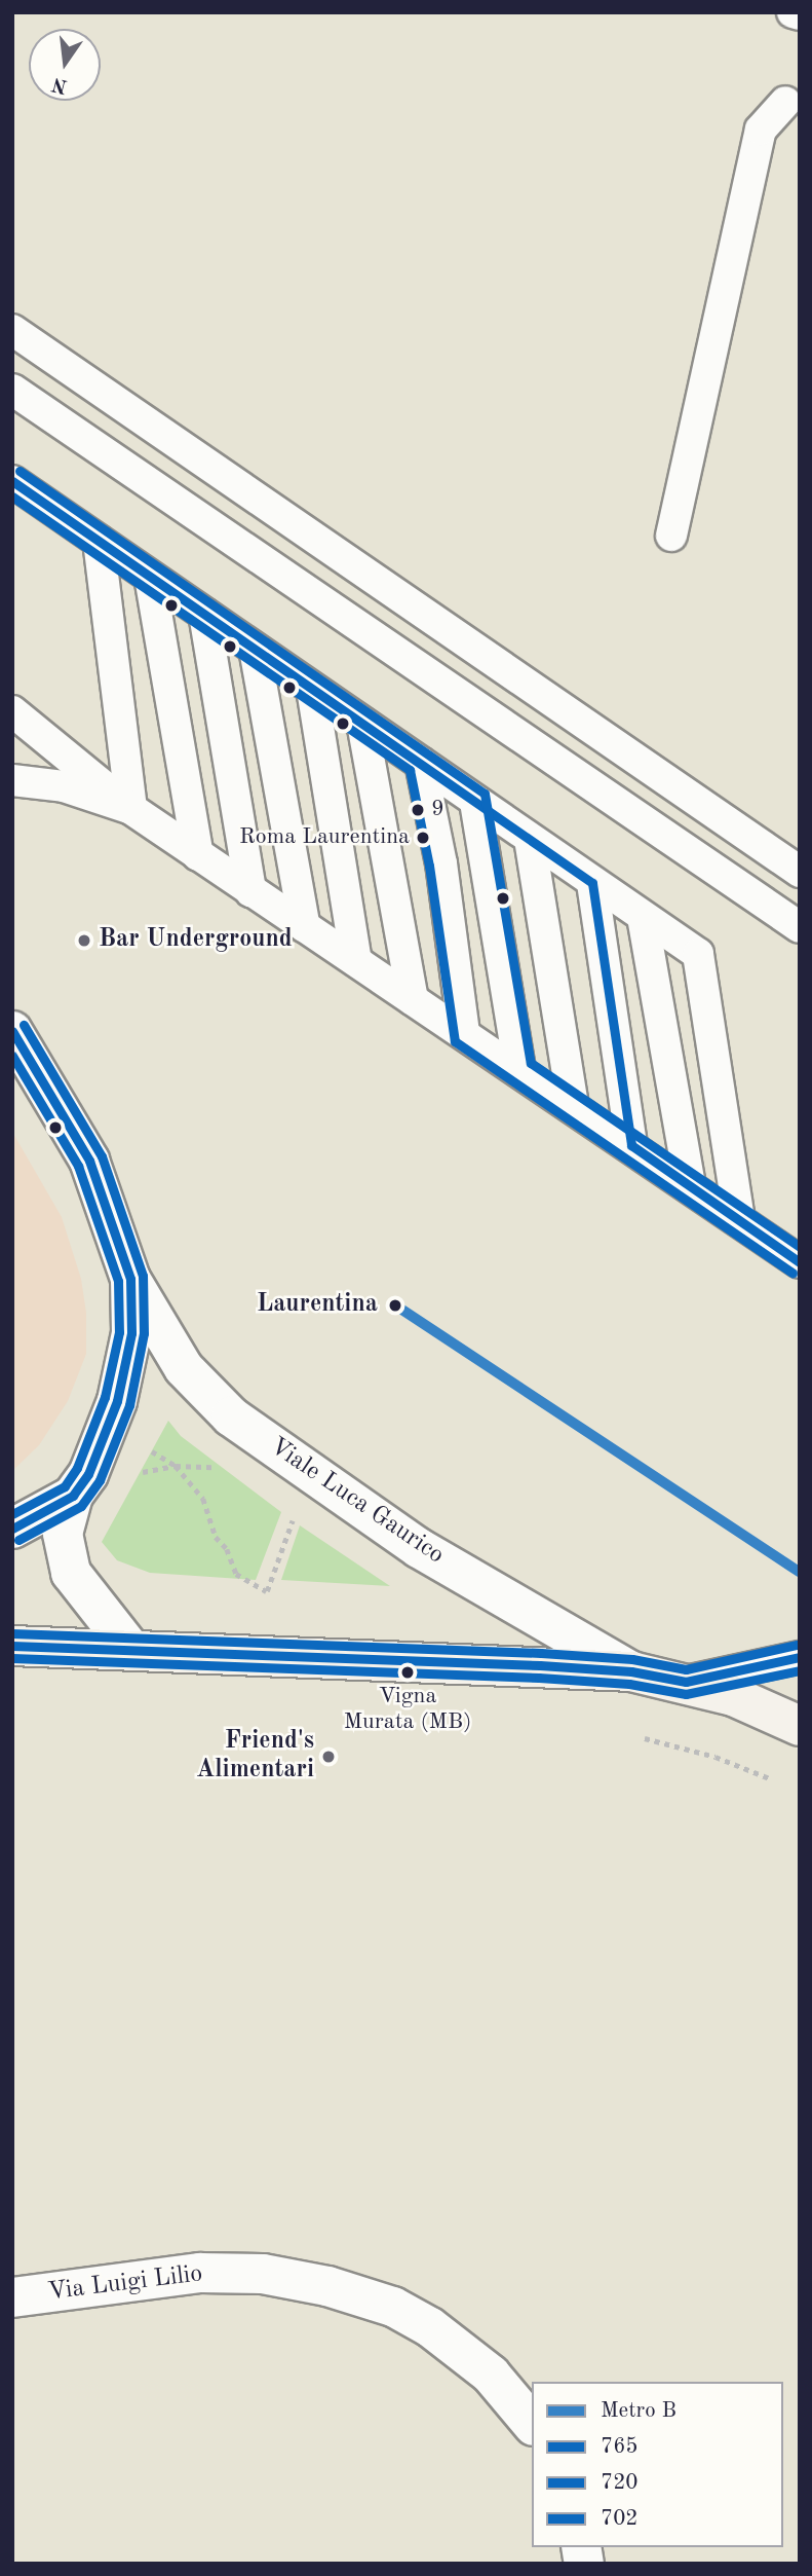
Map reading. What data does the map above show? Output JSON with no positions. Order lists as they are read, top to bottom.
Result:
{
  "streets": {
    "street": ["Viale Luca Gaurico", "Via Luigi Lilio"]
  },
  "places": [
    "9",
    "Roma Laurentina",
    "Bar Underground",
    "Laurentina",
    "Vigna Murata (MB)",
    "Friend's Alimentari"
  ],
  "lines": [
    "transit line 702",
    "transit line 765",
    "transit line 720",
    "metro line B"
  ],
  "legend": [
    "Metro B",
    "765",
    "720",
    "702"
  ],
  "north": "bottom"
}
